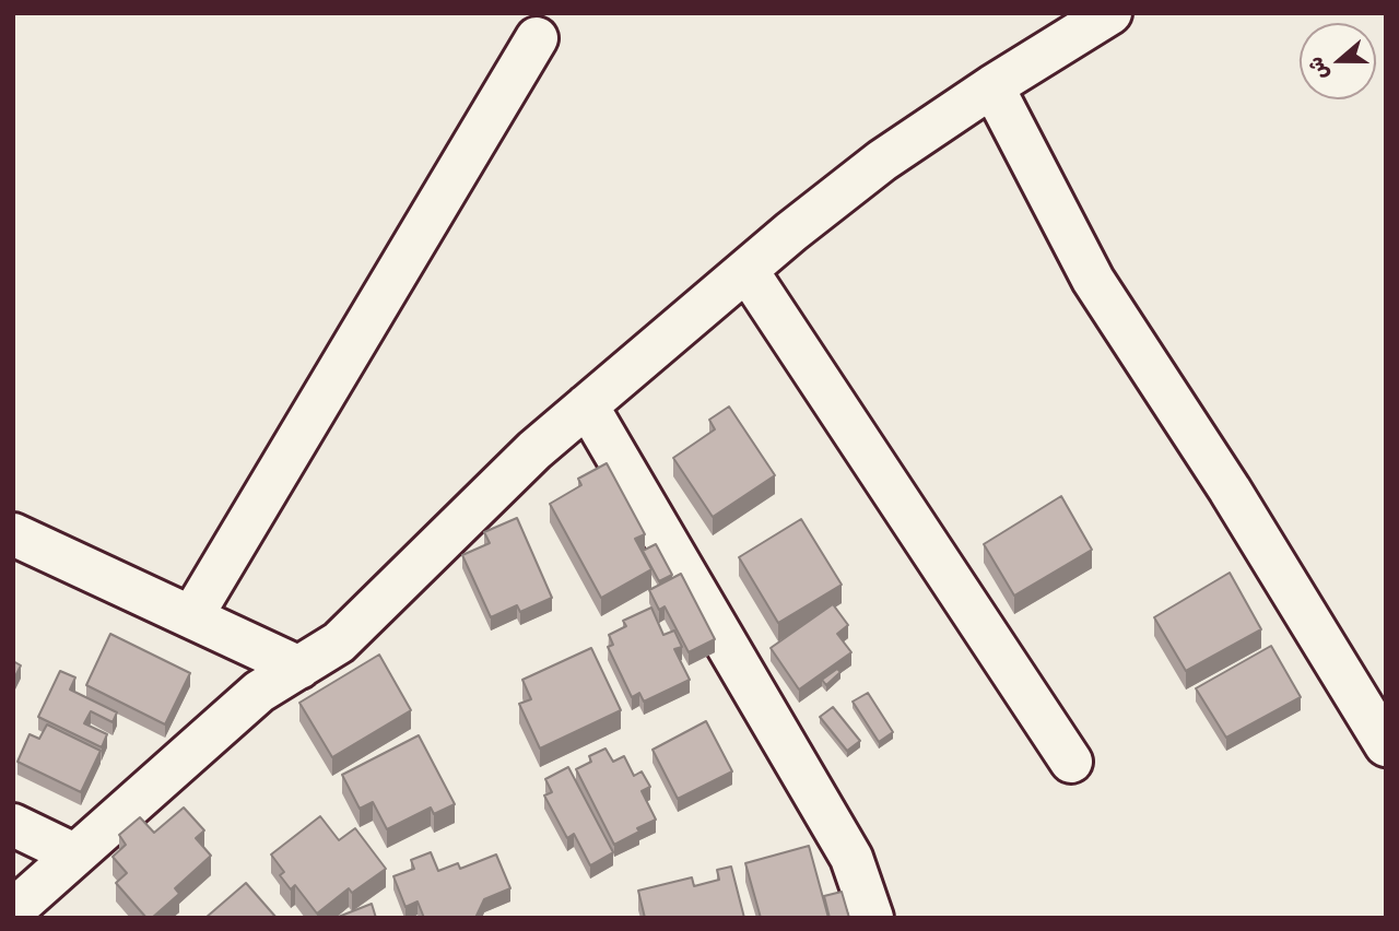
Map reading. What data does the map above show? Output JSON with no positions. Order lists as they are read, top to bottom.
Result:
{
  "north": "left"
}
